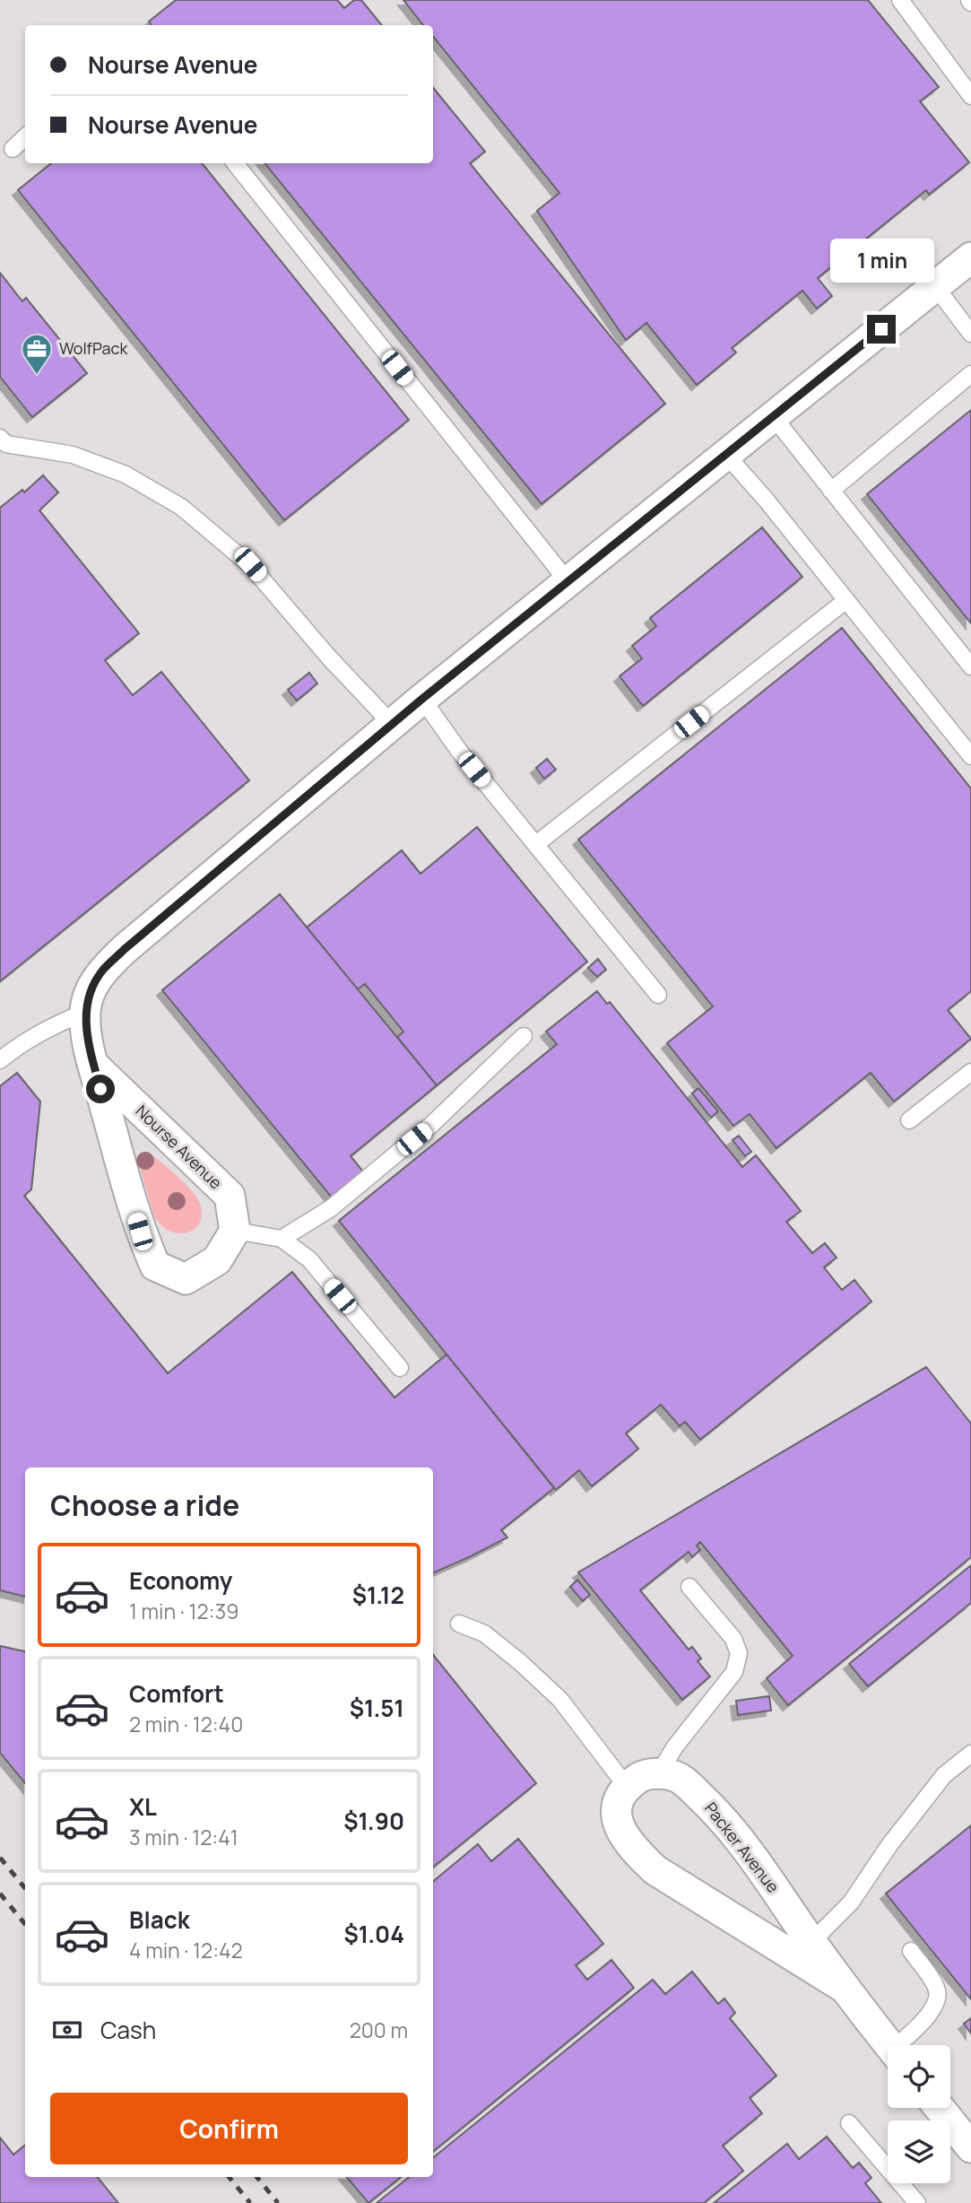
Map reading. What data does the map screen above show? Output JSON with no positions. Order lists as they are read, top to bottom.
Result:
{
  "streets": {
    "street": ["Nourse Avenue", "Packer Avenue"]
  },
  "places": {
    "office": ["WolfPack"]
  },
  "page": {
    "banner": ["Nourse Avenue", "Nourse Avenue"],
    "bubble": "1 min",
    "heading": "Choose a ride",
    "list": [
      {
        "name": "Economy",
        "note": "1 min · 12:39",
        "value": "$1.12"
      },
      {
        "name": "Comfort",
        "note": "2 min · 12:40",
        "value": "$1.51"
      },
      {
        "name": "XL",
        "note": "3 min · 12:41",
        "value": "$1.90"
      },
      {
        "name": "Black",
        "note": "4 min · 12:42",
        "value": "$1.04"
      }
    ],
    "pay": ["Cash", "200 m"],
    "buttons": "Confirm"
  }
}
